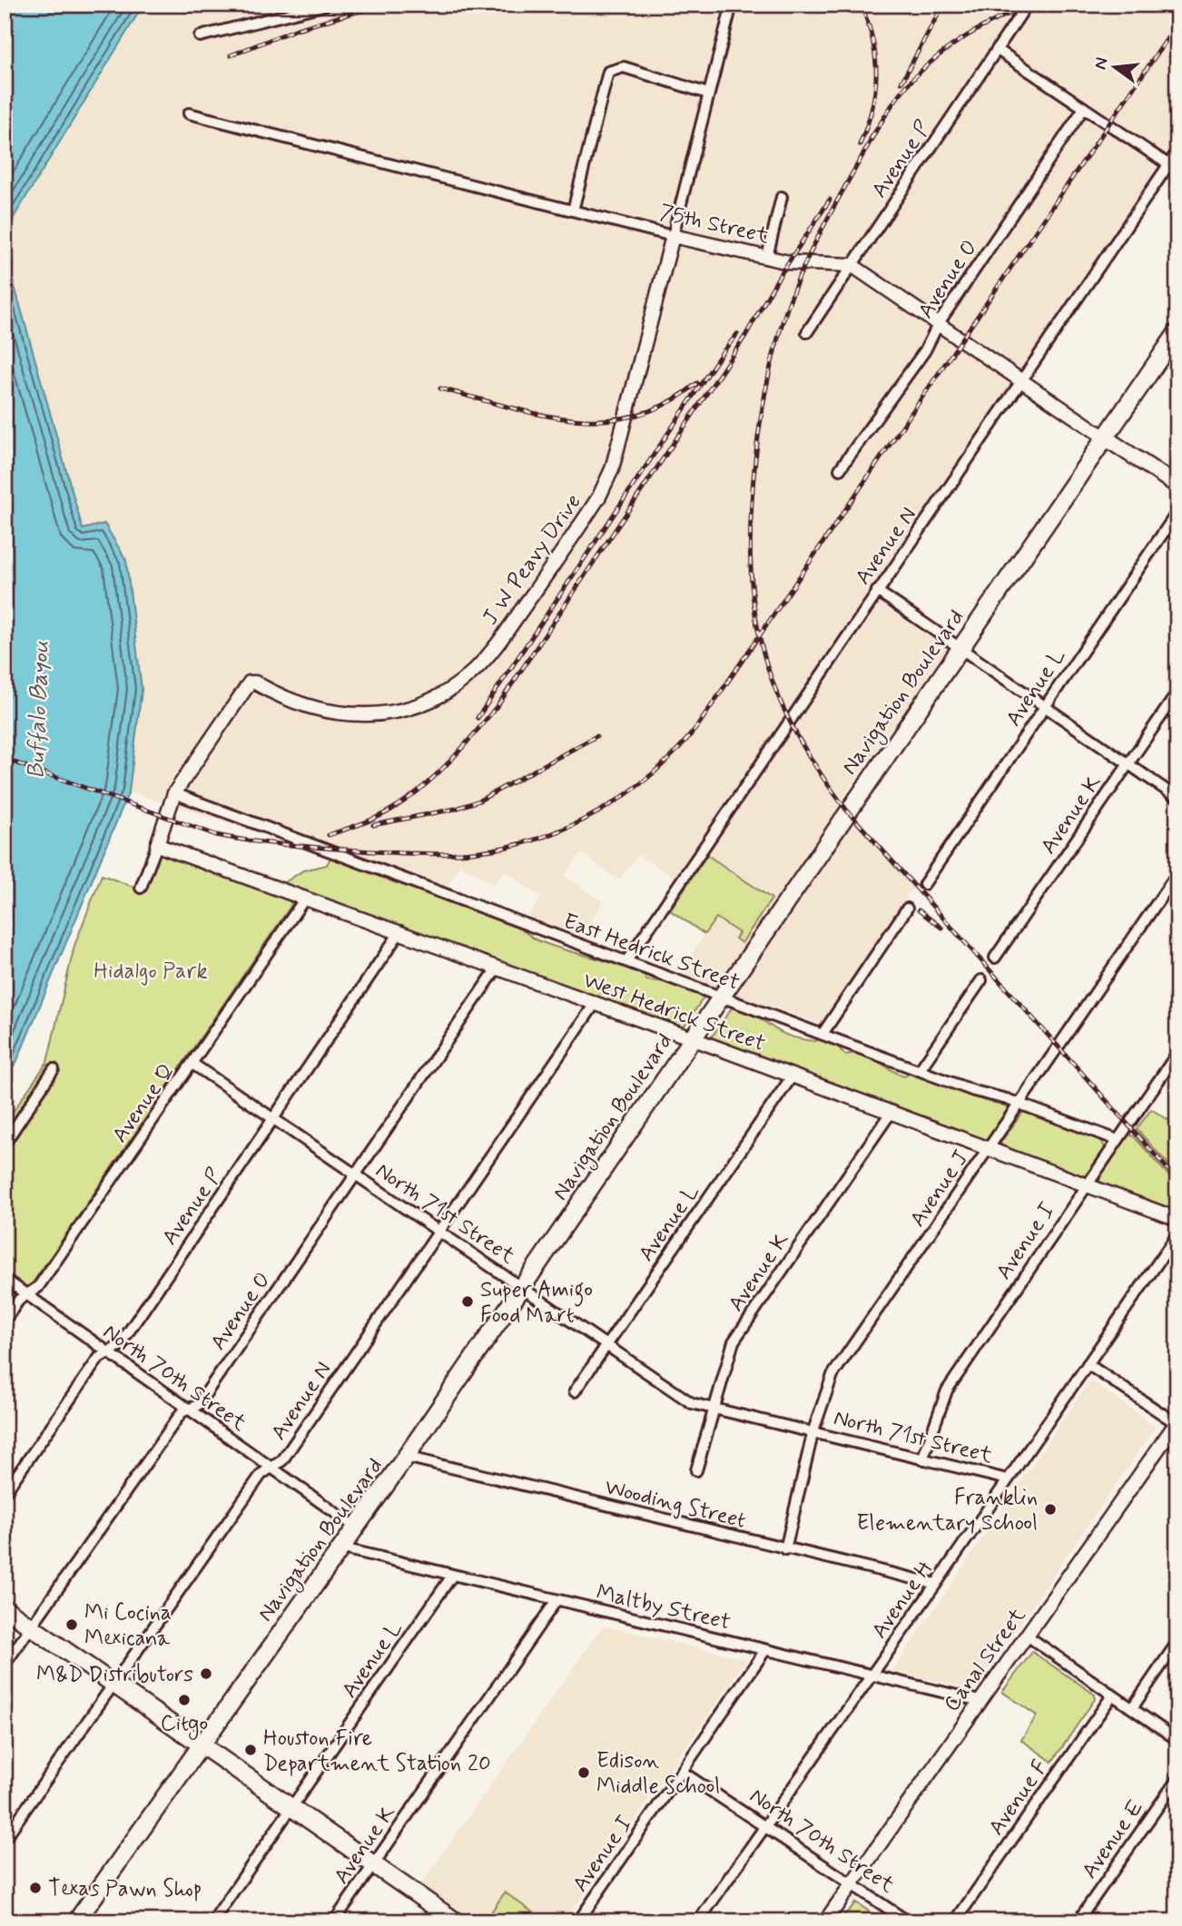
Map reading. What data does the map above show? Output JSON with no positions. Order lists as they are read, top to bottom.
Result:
{
  "streets": {
    "main road": ["Navigation Boulevard"],
    "street": [
      "Avenue P",
      "75th Street",
      "Avenue O",
      "Avenue N",
      "J W Peavy Drive",
      "Avenue L",
      "Avenue K",
      "East Hedrick Street",
      "West Hedrick Street",
      "Avenue Q",
      "Avenue J",
      "North 71st Street",
      "Avenue I",
      "North 70th Street",
      "Wooding Street",
      "Avenue H",
      "Maltby Street",
      "Canal Street",
      "Avenue F",
      "Avenue E"
    ]
  },
  "crossings": [
    ["Avenue P", "75th Street"],
    ["Avenue P", "West Hedrick Street"],
    ["Avenue P", "North 71st Street"],
    ["Avenue P", "North 70th Street"],
    ["75th Street", "J W Peavy Drive"],
    ["Avenue O", "West Hedrick Street"],
    ["Avenue O", "North 71st Street"],
    ["Avenue O", "North 70th Street"],
    ["Avenue N", "East Hedrick Street"],
    ["Avenue N", "West Hedrick Street"],
    ["Avenue N", "North 71st Street"],
    ["Avenue N", "North 70th Street"],
    ["J W Peavy Drive", "East Hedrick Street"],
    ["J W Peavy Drive", "West Hedrick Street"],
    ["Avenue L", "West Hedrick Street"],
    ["Avenue L", "North 71st Street"],
    ["Avenue L", "Maltby Street"],
    ["Navigation Boulevard", "East Hedrick Street"],
    ["Navigation Boulevard", "West Hedrick Street"],
    ["Navigation Boulevard", "North 71st Street"],
    ["Navigation Boulevard", "North 70th Street"],
    ["Navigation Boulevard", "Wooding Street"],
    ["Navigation Boulevard", "Maltby Street"],
    ["Avenue K", "West Hedrick Street"],
    ["Avenue K", "North 71st Street"],
    ["Avenue K", "Maltby Street"],
    ["East Hedrick Street", "Avenue J"],
    ["East Hedrick Street", "Avenue I"],
    ["West Hedrick Street", "Avenue Q"],
    ["West Hedrick Street", "Avenue J"],
    ["West Hedrick Street", "Avenue I"],
    ["Avenue Q", "North 71st Street"],
    ["Avenue Q", "North 70th Street"],
    ["Avenue J", "North 71st Street"],
    ["Avenue J", "Wooding Street"],
    ["North 71st Street", "Avenue I"],
    ["North 71st Street", "Avenue H"],
    ["Avenue I", "North 70th Street"],
    ["Avenue I", "Maltby Street"],
    ["North 70th Street", "Avenue H"],
    ["North 70th Street", "Canal Street"],
    ["Wooding Street", "Avenue H"],
    ["Avenue H", "Maltby Street"],
    ["Maltby Street", "Canal Street"]
  ],
  "water": ["Buffalo Bayou"],
  "parks": ["Hidalgo Park"],
  "places": [
    "Super Amigo Food Mart",
    "Franklin Elementary School",
    "Mi Cocina Mexicana",
    "M&D Distributors",
    "Citgo",
    "Houston Fire Department Station 20",
    "Edison Middle School",
    "Texas Pawn Shop"
  ],
  "north": "left"
}
